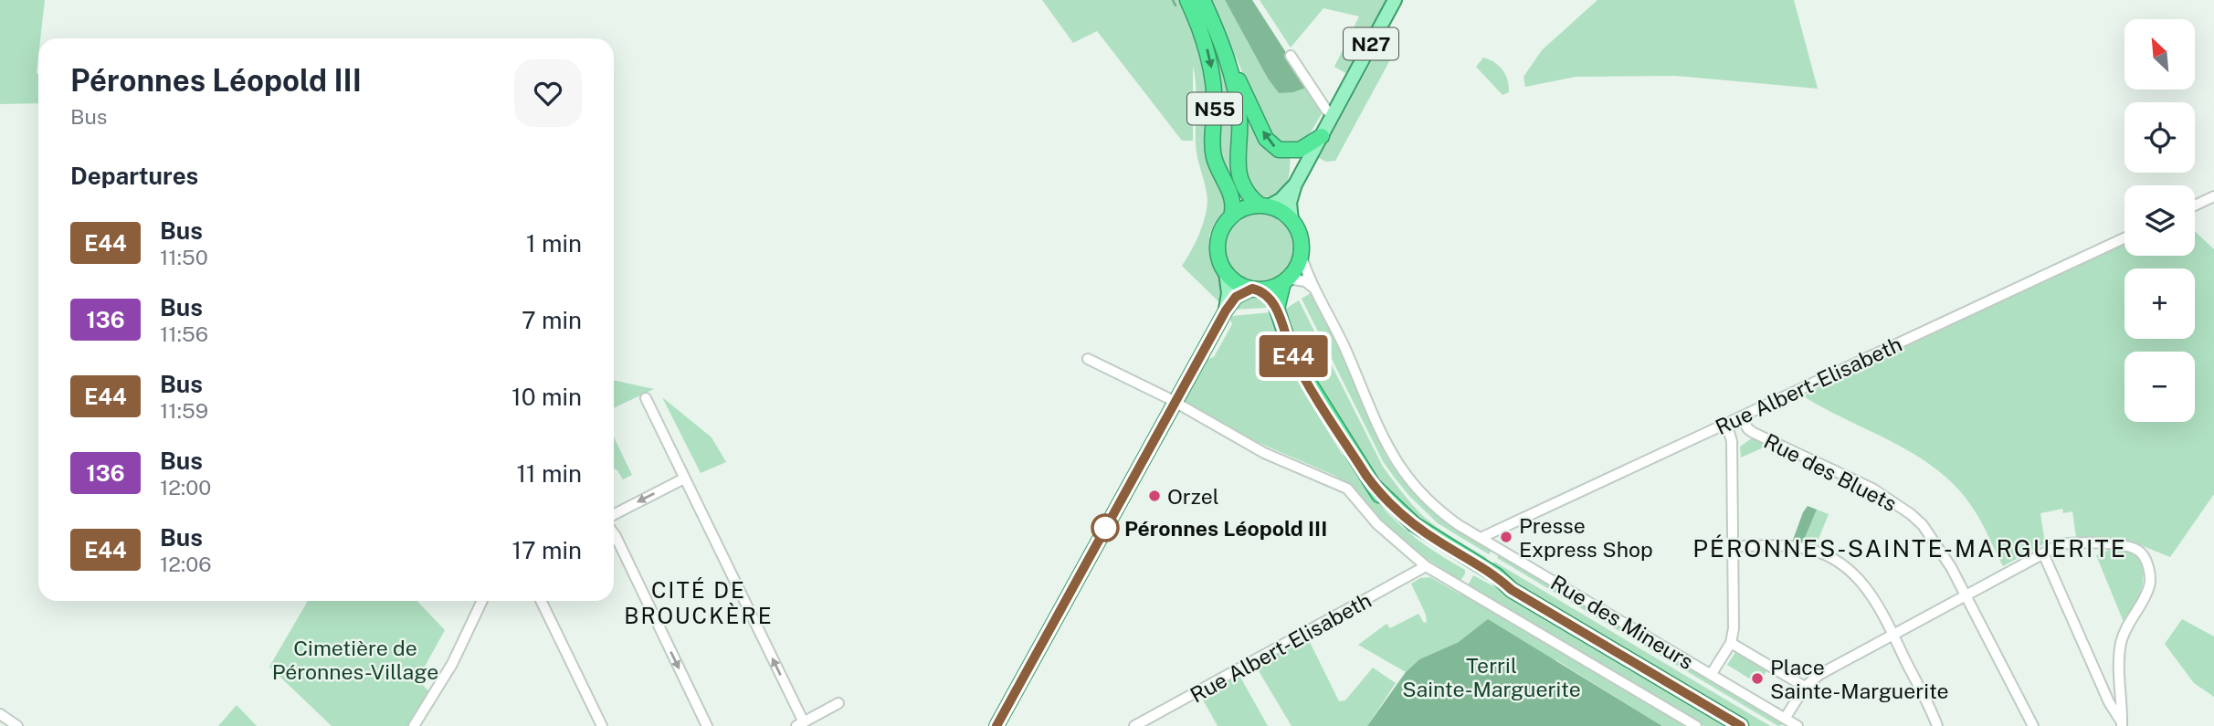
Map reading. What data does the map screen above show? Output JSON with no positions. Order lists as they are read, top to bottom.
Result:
{
  "streets": {
    "highway": ["N27", "N55"],
    "street": ["Rue Albert-Elisabeth", "Rue des Bluets", "Rue des Mineurs"]
  },
  "crossings": [
    ["N27", "N55"],
    ["N27", "Rue des Mineurs"],
    ["N55", "Rue des Mineurs"],
    ["Rue Albert-Elisabeth", "Rue des Bluets"],
    ["Rue Albert-Elisabeth", "Rue des Mineurs"]
  ],
  "districts": ["PÉRONNES-SAINTE-MARGUERITE", "CITÉ DE BROUCKÈRE"],
  "parks": ["Cimetière de Péronnes-Village", "Terril Sainte-Marguerite"],
  "places": [
    "Orzel",
    "Péronnes Léopold III",
    "Presse Express Shop",
    "Place Sainte-Marguerite"
  ],
  "lines": ["bus line E44"],
  "north": "top left",
  "page": {
    "on_map": "E44",
    "map_buttons": ["+", "−"],
    "heading": [
      ["Péronnes Léopold III", "Bus"],
      "Departures"
    ],
    "list": [
      {
        "mark": "E44",
        "name": "Bus",
        "note": "11:50",
        "value": "1 min"
      },
      {
        "mark": "136",
        "name": "Bus",
        "note": "11:56",
        "value": "7 min"
      },
      {
        "mark": "E44",
        "name": "Bus",
        "note": "11:59",
        "value": "10 min"
      },
      {
        "mark": "136",
        "name": "Bus",
        "note": "12:00",
        "value": "11 min"
      },
      {
        "mark": "E44",
        "name": "Bus",
        "note": "12:06",
        "value": "17 min"
      }
    ]
  }
}
